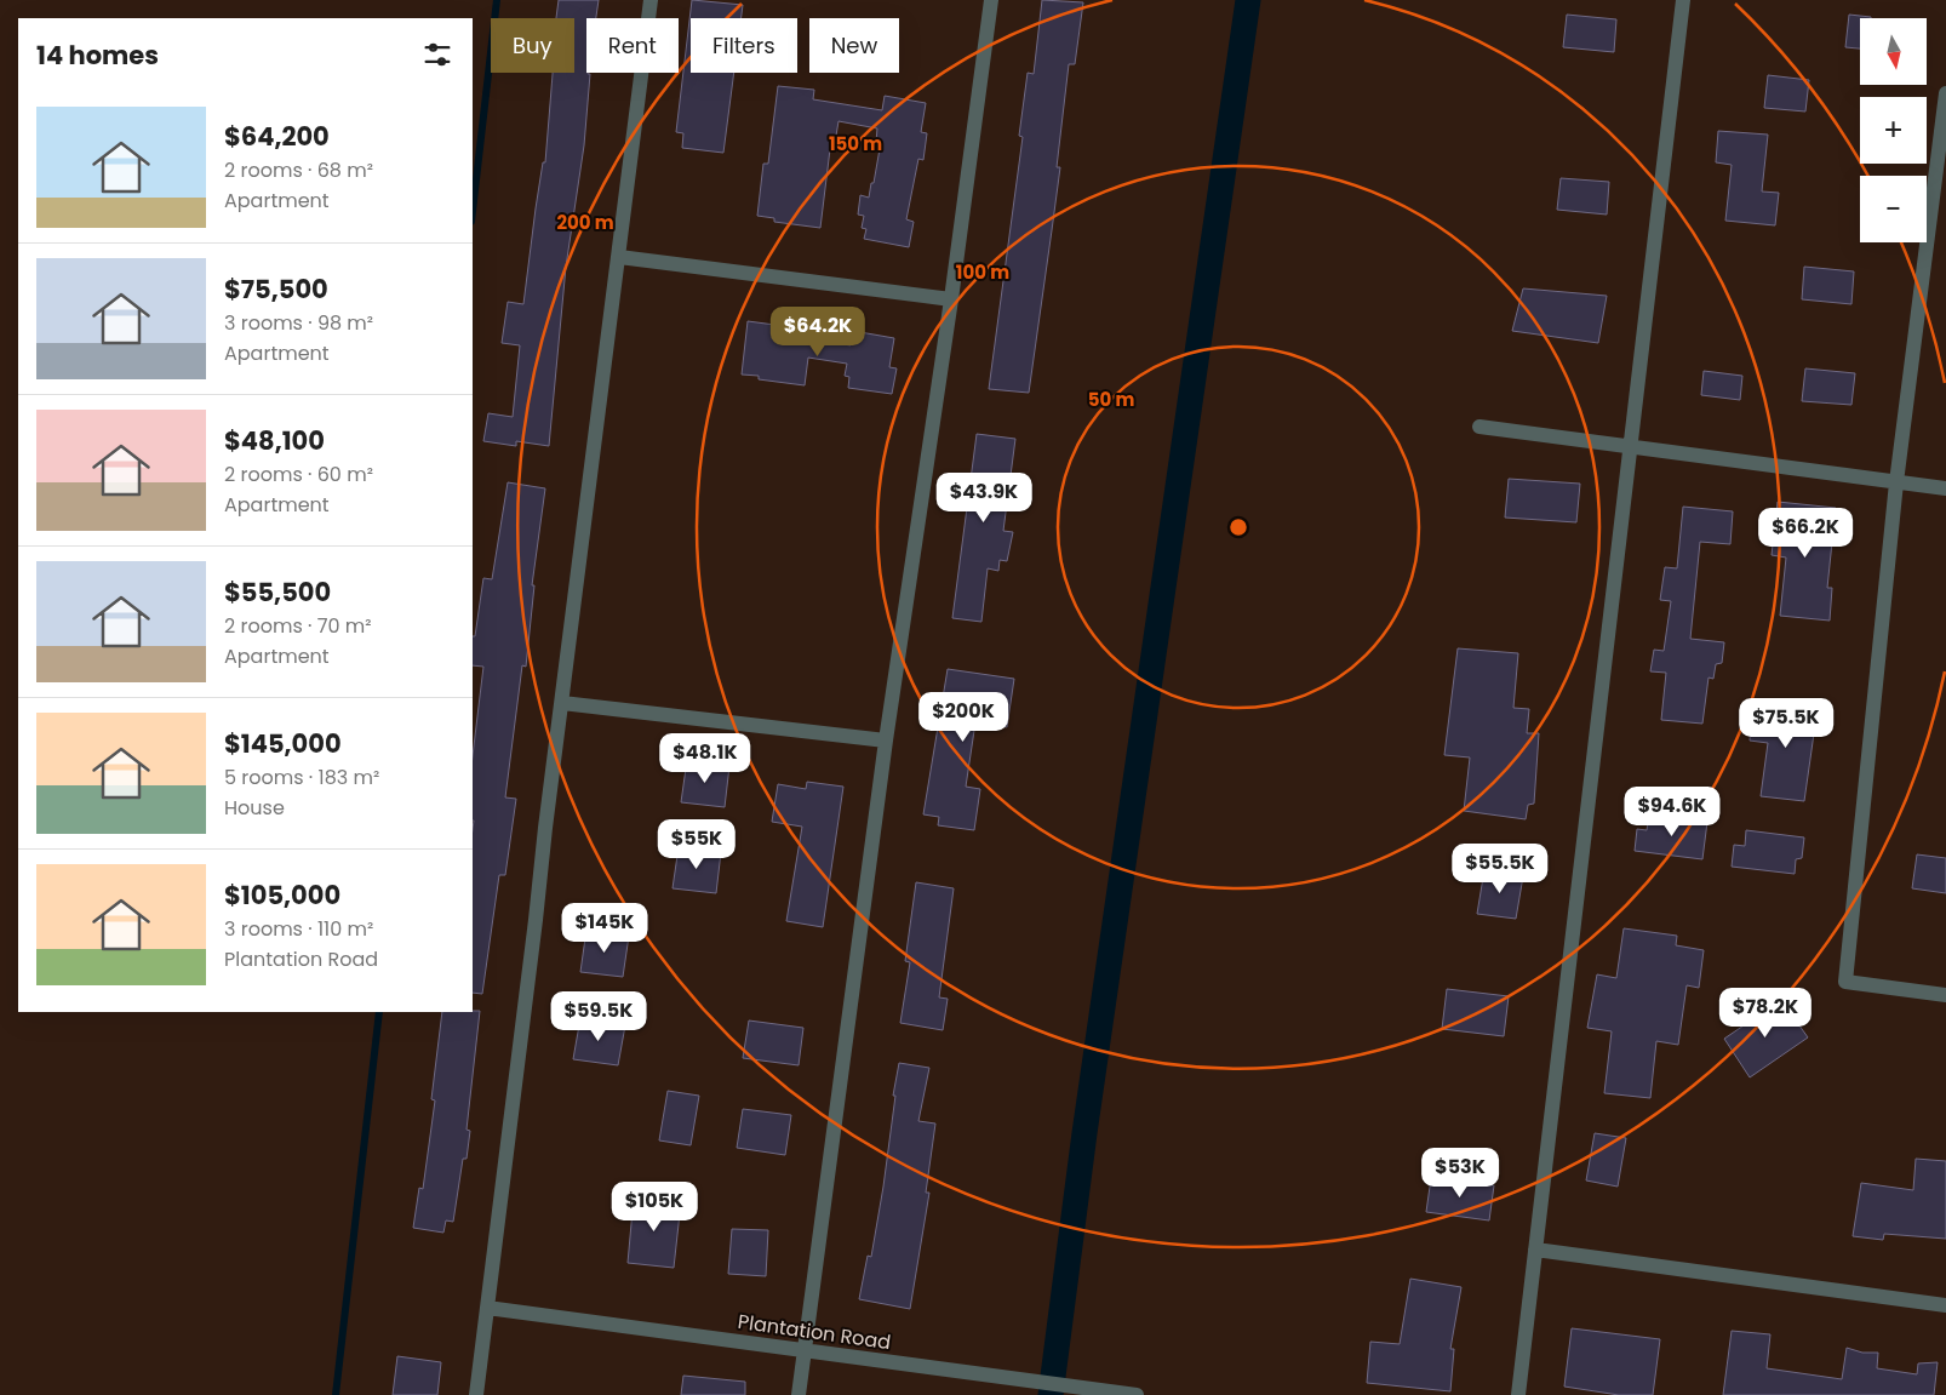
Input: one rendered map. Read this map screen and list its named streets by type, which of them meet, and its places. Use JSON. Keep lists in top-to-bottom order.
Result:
{
  "streets": {
    "street": ["Plantation Road"]
  },
  "north": "bottom",
  "page": {
    "map_buttons": ["+", "−"],
    "chip": [
      "Buy",
      "Rent",
      "Filters",
      "New"
    ],
    "heading": "14 homes",
    "list": [
      {
        "name": "$64,200",
        "note": "2 rooms · 68 m² · Apartment"
      },
      {
        "name": "$75,500",
        "note": "3 rooms · 98 m² · Apartment"
      },
      {
        "name": "$48,100",
        "note": "2 rooms · 60 m² · Apartment"
      },
      {
        "name": "$55,500",
        "note": "2 rooms · 70 m² · Apartment"
      },
      {
        "name": "$145,000",
        "note": "5 rooms · 183 m² · House"
      },
      {
        "name": "$105,000",
        "note": "3 rooms · 110 m² · Plantation Road"
      }
    ],
    "price": [
      "$64.2K",
      "$43.9K",
      "$66.2K",
      "$200K",
      "$75.5K",
      "$48.1K",
      "$94.6K",
      "$55K",
      "$55.5K",
      "$145K",
      "$78.2K",
      "$59.5K",
      "$53K",
      "$105K"
    ]
  },
  "rings": [
    "150 m",
    "200 m",
    "100 m",
    "50 m"
  ]
}
